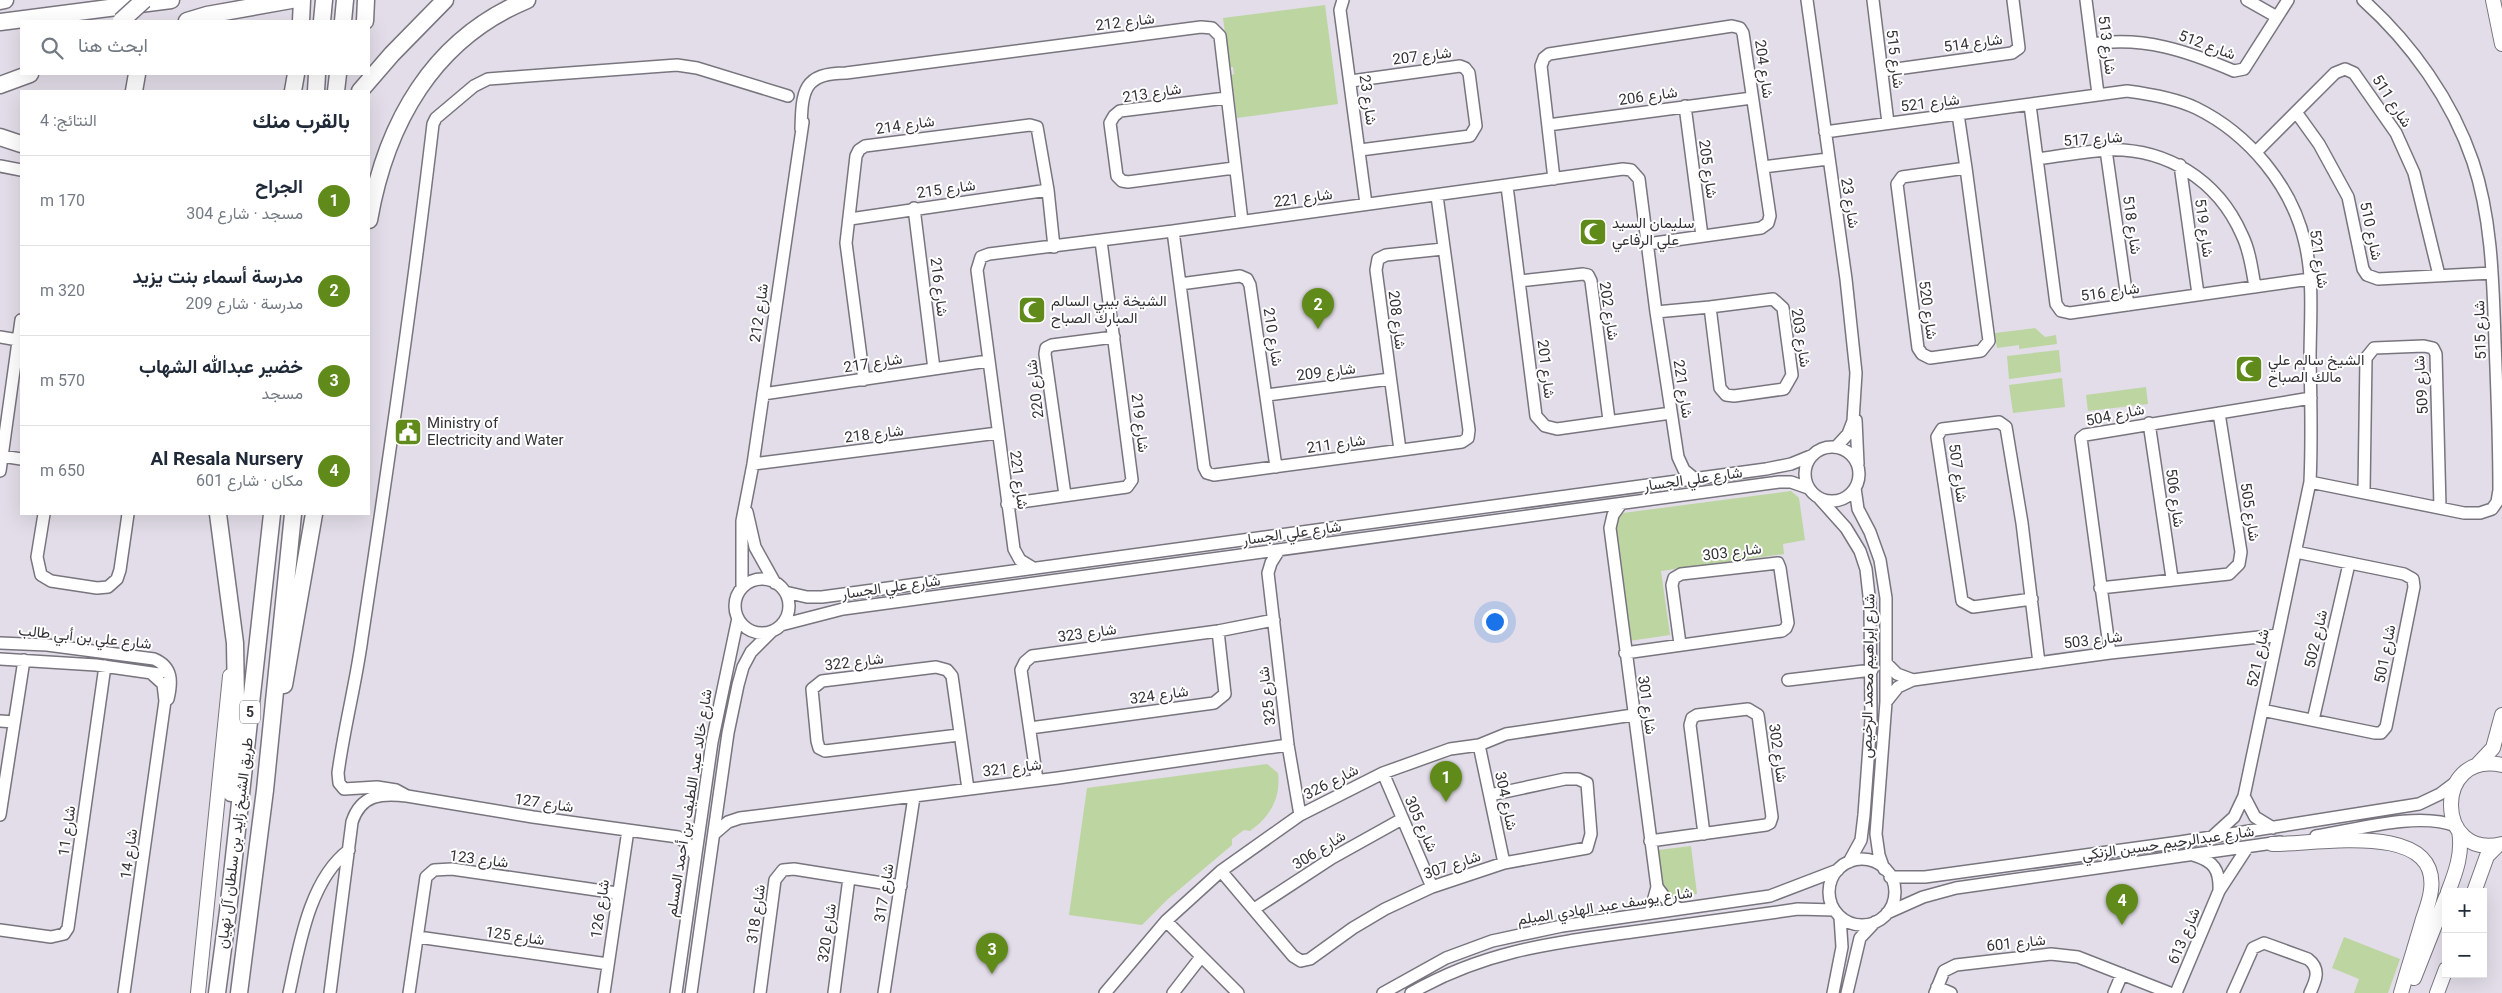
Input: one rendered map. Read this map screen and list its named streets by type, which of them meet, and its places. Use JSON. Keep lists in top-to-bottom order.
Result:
{
  "streets": {
    "highway": ["5", "طريق الشيخ زايد بن سلطان آل نهيان"],
    "street": [
      "شارع 212",
      "شارع 514",
      "شارع 513",
      "شارع 512",
      "شارع 207",
      "شارع 515",
      "شارع 204",
      "شارع 213",
      "شارع 206",
      "شارع 23",
      "شارع 511",
      "شارع 521",
      "شارع 214",
      "شارع 517",
      "شارع 205",
      "شارع 215",
      "شارع 221",
      "شارع 518",
      "شارع 519",
      "شارع 510",
      "شارع 216",
      "شارع 516",
      "شارع 520",
      "شارع 202",
      "شارع 208",
      "شارع 210",
      "شارع 203",
      "شارع 217",
      "شارع 201",
      "شارع 209",
      "شارع 509",
      "شارع 220",
      "شارع 504",
      "شارع 219",
      "شارع 218",
      "شارع 211",
      "شارع 507",
      "شارع علي الجسار",
      "شارع 506",
      "شارع 505",
      "شارع 303",
      "شارع 323",
      "شارع علي بن أبي طالب",
      "شارع 502",
      "شارع 503",
      "شارع 501",
      "شارع 322",
      "شارع إبراهيم محمد الرخيص",
      "شارع 324",
      "شارع 325",
      "شارع 301",
      "شارع 302",
      "شارع 321",
      "شارع 326",
      "شارع 304",
      "شارع 127",
      "شارع خالد عبد اللطيف بن أحمد المسلم",
      "شارع 305",
      "شارع 11",
      "شارع عبدالرحيم حسين الزنكي",
      "شارع 306",
      "شارع 14",
      "شارع 123",
      "شارع 307",
      "شارع 317",
      "شارع يوسف عبد الهادي الميلم",
      "شارع 126",
      "شارع 318",
      "شارع 320",
      "شارع 125",
      "شارع 613",
      "شارع 601"
    ]
  },
  "crossings": [
    ["شارع 212", "شارع 213"],
    ["شارع 212", "شارع 221"],
    ["شارع 212", "شارع 217"],
    ["شارع 212", "شارع 218"],
    ["شارع 212", "شارع علي الجسار"],
    ["شارع 212", "شارع خالد عبد اللطيف بن أحمد المسلم"],
    ["شارع 514", "شارع 515"],
    ["شارع 513", "شارع 512"],
    ["شارع 513", "شارع 521"],
    ["شارع 207", "شارع 23"],
    ["شارع 515", "شارع 521"],
    ["شارع 515", "شارع 510"],
    ["شارع 515", "شارع 509"],
    ["شارع 204", "شارع 206"],
    ["شارع 204", "شارع 205"],
    ["شارع 204", "شارع 221"],
    ["شارع 206", "شارع 205"],
    ["شارع 23", "شارع 521"],
    ["شارع 23", "شارع 221"],
    ["شارع 23", "شارع علي الجسار"],
    ["شارع 23", "شارع إبراهيم محمد الرخيص"],
    ["شارع 511", "شارع 521"],
    ["شارع 511", "شارع 510"],
    ["شارع 521", "شارع 516"],
    ["شارع 521", "شارع 520"],
    ["شارع 521", "شارع 504"],
    ["شارع 521", "شارع 503"],
    ["شارع 521", "شارع 501"],
    ["شارع 521", "شارع عبدالرحيم حسين الزنكي"],
    ["شارع 214", "شارع 215"],
    ["شارع 214", "شارع 221"],
    ["شارع 214", "شارع 217"],
    ["شارع 517", "شارع 518"],
    ["شارع 517", "شارع 519"],
    ["شارع 517", "شارع 516"],
    ["شارع 215", "شارع 216"],
    ["شارع 221", "شارع 203"],
    ["شارع 221", "شارع 217"],
    ["شارع 221", "شارع 201"],
    ["شارع 221", "شارع 219"],
    ["شارع 221", "شارع 218"],
    ["شارع 221", "شارع 211"],
    ["شارع 221", "شارع علي الجسار"],
    ["شارع 518", "شارع 516"],
    ["شارع 519", "شارع 516"],
    ["شارع 216", "شارع 217"],
    ["شارع 202", "شارع 201"],
    ["شارع 208", "شارع 209"],
    ["شارع 208", "شارع 211"],
    ["شارع 210", "شارع 209"],
    ["شارع 210", "شارع 211"],
    ["شارع 220", "شارع 219"],
    ["شارع 504", "شارع 506"],
    ["شارع 504", "شارع 505"],
    ["شارع 504", "شارع 503"],
    ["شارع 507", "شارع 503"],
    ["شارع علي الجسار", "شارع إبراهيم محمد الرخيص"],
    ["شارع علي الجسار", "شارع خالد عبد اللطيف بن أحمد المسلم"],
    ["شارع 506", "شارع 505"],
    ["شارع 303", "شارع 301"],
    ["شارع 323", "شارع 324"],
    ["شارع 323", "شارع 325"],
    ["شارع 323", "شارع 321"],
    ["شارع علي بن أبي طالب", "شارع 11"],
    ["شارع علي بن أبي طالب", "شارع 14"],
    ["شارع 502", "شارع 501"],
    ["شارع 503", "شارع إبراهيم محمد الرخيص"],
    ["شارع 322", "شارع 321"],
    ["شارع إبراهيم محمد الرخيص", "شارع عبدالرحيم حسين الزنكي"],
    ["شارع إبراهيم محمد الرخيص", "شارع يوسف عبد الهادي الميلم"],
    ["شارع 325", "شارع 321"],
    ["شارع 325", "شارع 326"],
    ["شارع 301", "شارع 302"],
    ["شارع 301", "شارع 326"],
    ["شارع 301", "شارع يوسف عبد الهادي الميلم"],
    ["شارع 321", "شارع خالد عبد اللطيف بن أحمد المسلم"],
    ["شارع 321", "شارع 317"],
    ["شارع 326", "شارع 304"],
    ["شارع 326", "شارع 305"],
    ["شارع 326", "شارع 307"],
    ["شارع 304", "شارع 307"],
    ["شارع 127", "شارع 126"],
    ["شارع 305", "شارع 306"],
    ["شارع 305", "شارع 307"],
    ["شارع عبدالرحيم حسين الزنكي", "شارع يوسف عبد الهادي الميلم"],
    ["شارع عبدالرحيم حسين الزنكي", "شارع 613"],
    ["شارع 306", "شارع 307"],
    ["شارع 123", "شارع 126"],
    ["شارع 123", "شارع 125"],
    ["شارع 317", "شارع 318"],
    ["شارع 126", "شارع 125"],
    ["شارع 318", "شارع 320"]
  ],
  "places": {
    "mosque": ["سليمان السيد علي الرفاعي", "الشيخة بيبي السالم المبارك الصباح", "الشيخ سالم علي مالك الصباح"],
    "public building": ["Ministry of Electricity and Water"]
  },
  "page": {
    "search": "ابحث هنا",
    "heading": ["بالقرب منك", "النتائج: 4"],
    "list": [
      {
        "mark": "1",
        "name": "الجراح",
        "note": "مسجد · شارع 304",
        "value": "170 m"
      },
      {
        "mark": "2",
        "name": "مدرسة أسماء بنت يزيد",
        "note": "مدرسة · شارع 209",
        "value": "320 m"
      },
      {
        "mark": "3",
        "name": "خضير عبدالله الشهاب",
        "note": "مسجد",
        "value": "570 m"
      },
      {
        "mark": "4",
        "name": "Al Resala Nursery",
        "note": "مكان · شارع 601",
        "value": "650 m"
      }
    ],
    "pins": [
      "2",
      "1",
      "4",
      "3"
    ],
    "map_buttons": ["+", "−"]
  }
}
